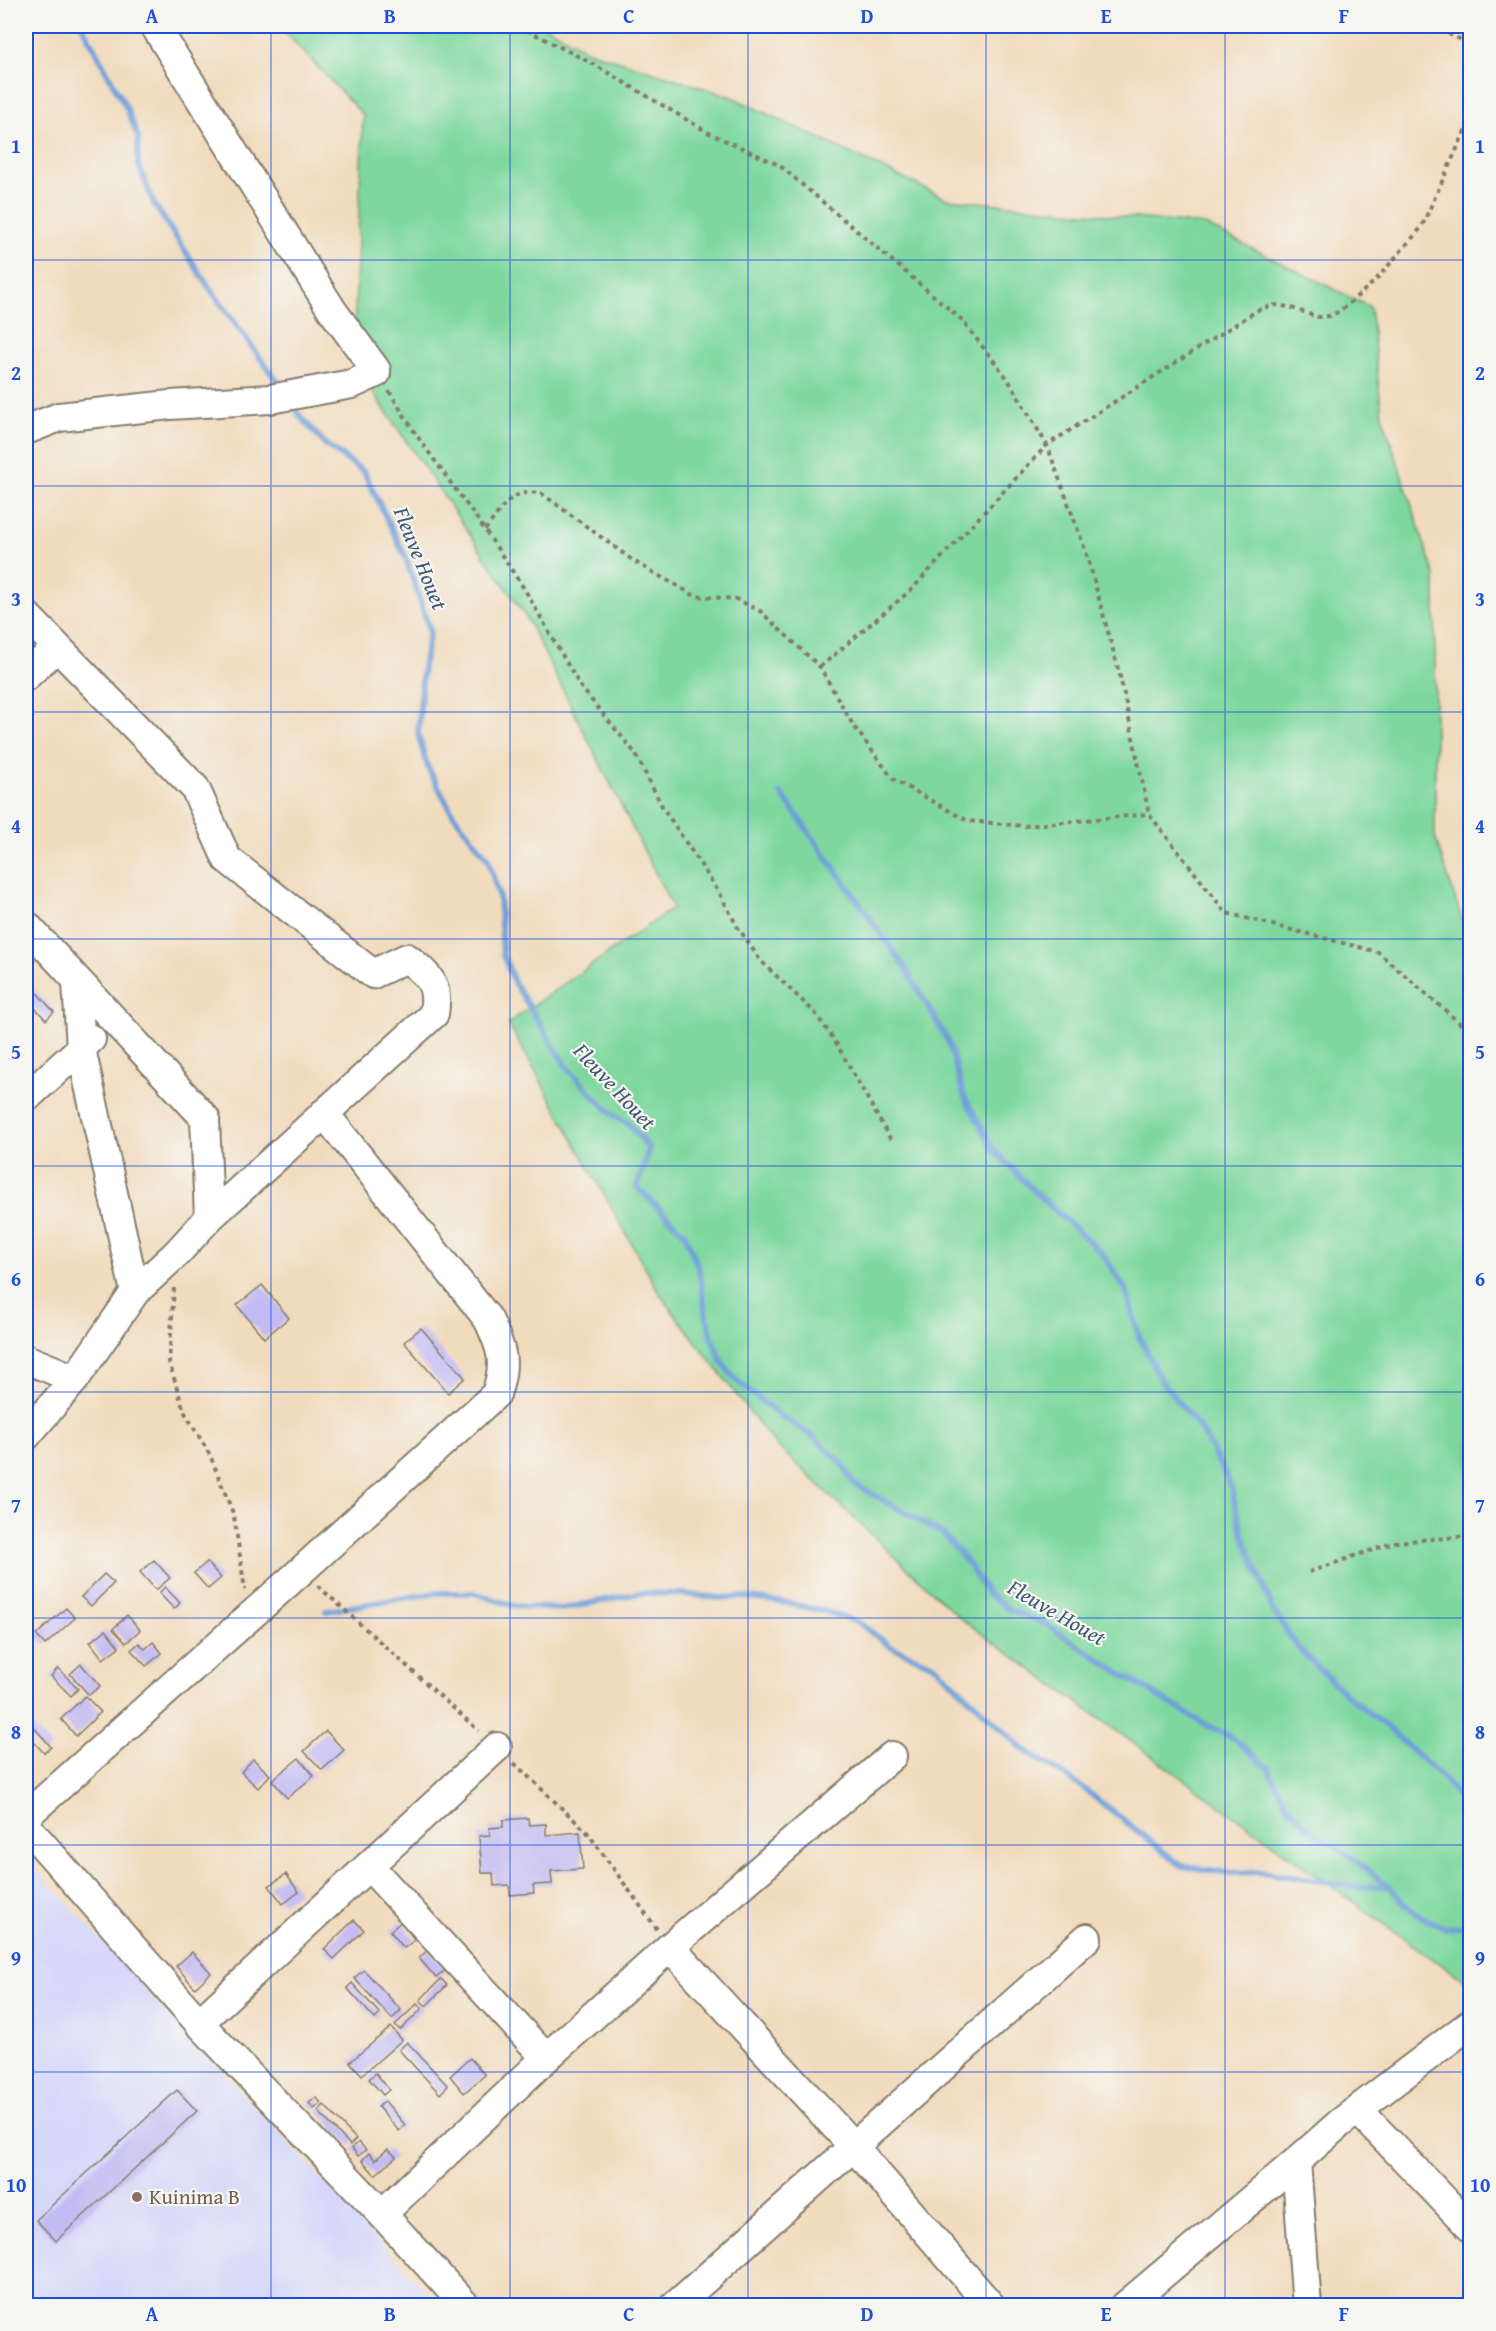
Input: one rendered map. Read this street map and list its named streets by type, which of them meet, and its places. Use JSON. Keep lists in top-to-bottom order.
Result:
{
  "water": ["Fleuve Houet"],
  "places": ["Kuinima B"],
  "grid": {
    "columns": [
      "A",
      "B",
      "C",
      "D",
      "E",
      "F"
    ],
    "rows": [
      "1",
      "2",
      "3",
      "4",
      "5",
      "6",
      "7",
      "8",
      "9",
      "10"
    ]
  }
}
